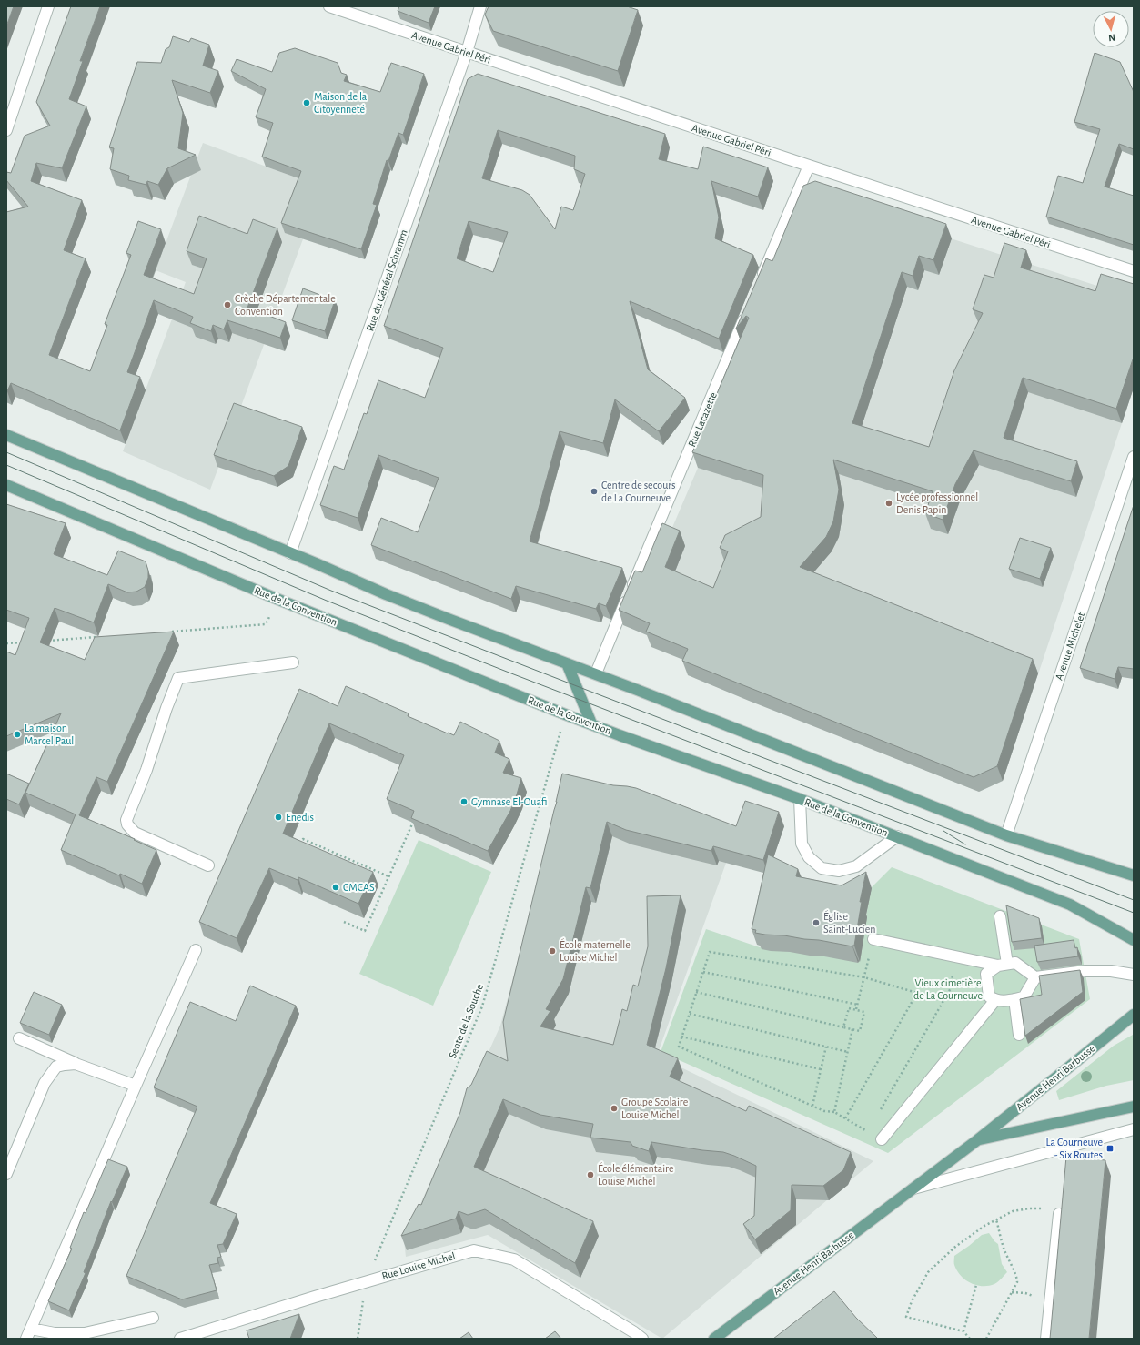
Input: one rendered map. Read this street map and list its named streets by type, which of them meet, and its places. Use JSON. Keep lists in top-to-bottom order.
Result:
{
  "streets": {
    "main road": ["Rue de la Convention", "Avenue Henri Barbusse"],
    "street": [
      "Avenue Gabriel Péri",
      "Rue du Général Schramm",
      "Rue Lacazette",
      "Avenue Michelet",
      "Rue Louise Michel"
    ],
    "path": ["Sente de la Souche"]
  },
  "crossings": [
    ["Avenue Gabriel Péri", "Rue du Général Schramm"],
    ["Rue de la Convention", "Sente de la Souche"],
    ["Sente de la Souche", "Rue Louise Michel"]
  ],
  "parks": ["Vieux cimetière de La Courneuve"],
  "places": {
    "other": [
      "Maison de la Citoyenneté",
      "Crèche Départementale Convention",
      "Centre de secours de La Courneuve",
      "Lycée professionnel Denis Papin",
      "La maison Marcel Paul",
      "Gymnase El-Ouafi",
      "Enedis",
      "CMCAS",
      "Église Saint-Lucien",
      "École maternelle Louise Michel",
      "Groupe Scolaire Louise Michel",
      "École élémentaire Louise Michel"
    ],
    "transit": ["La Courneuve - Six Routes"]
  },
  "north": "bottom"
}
